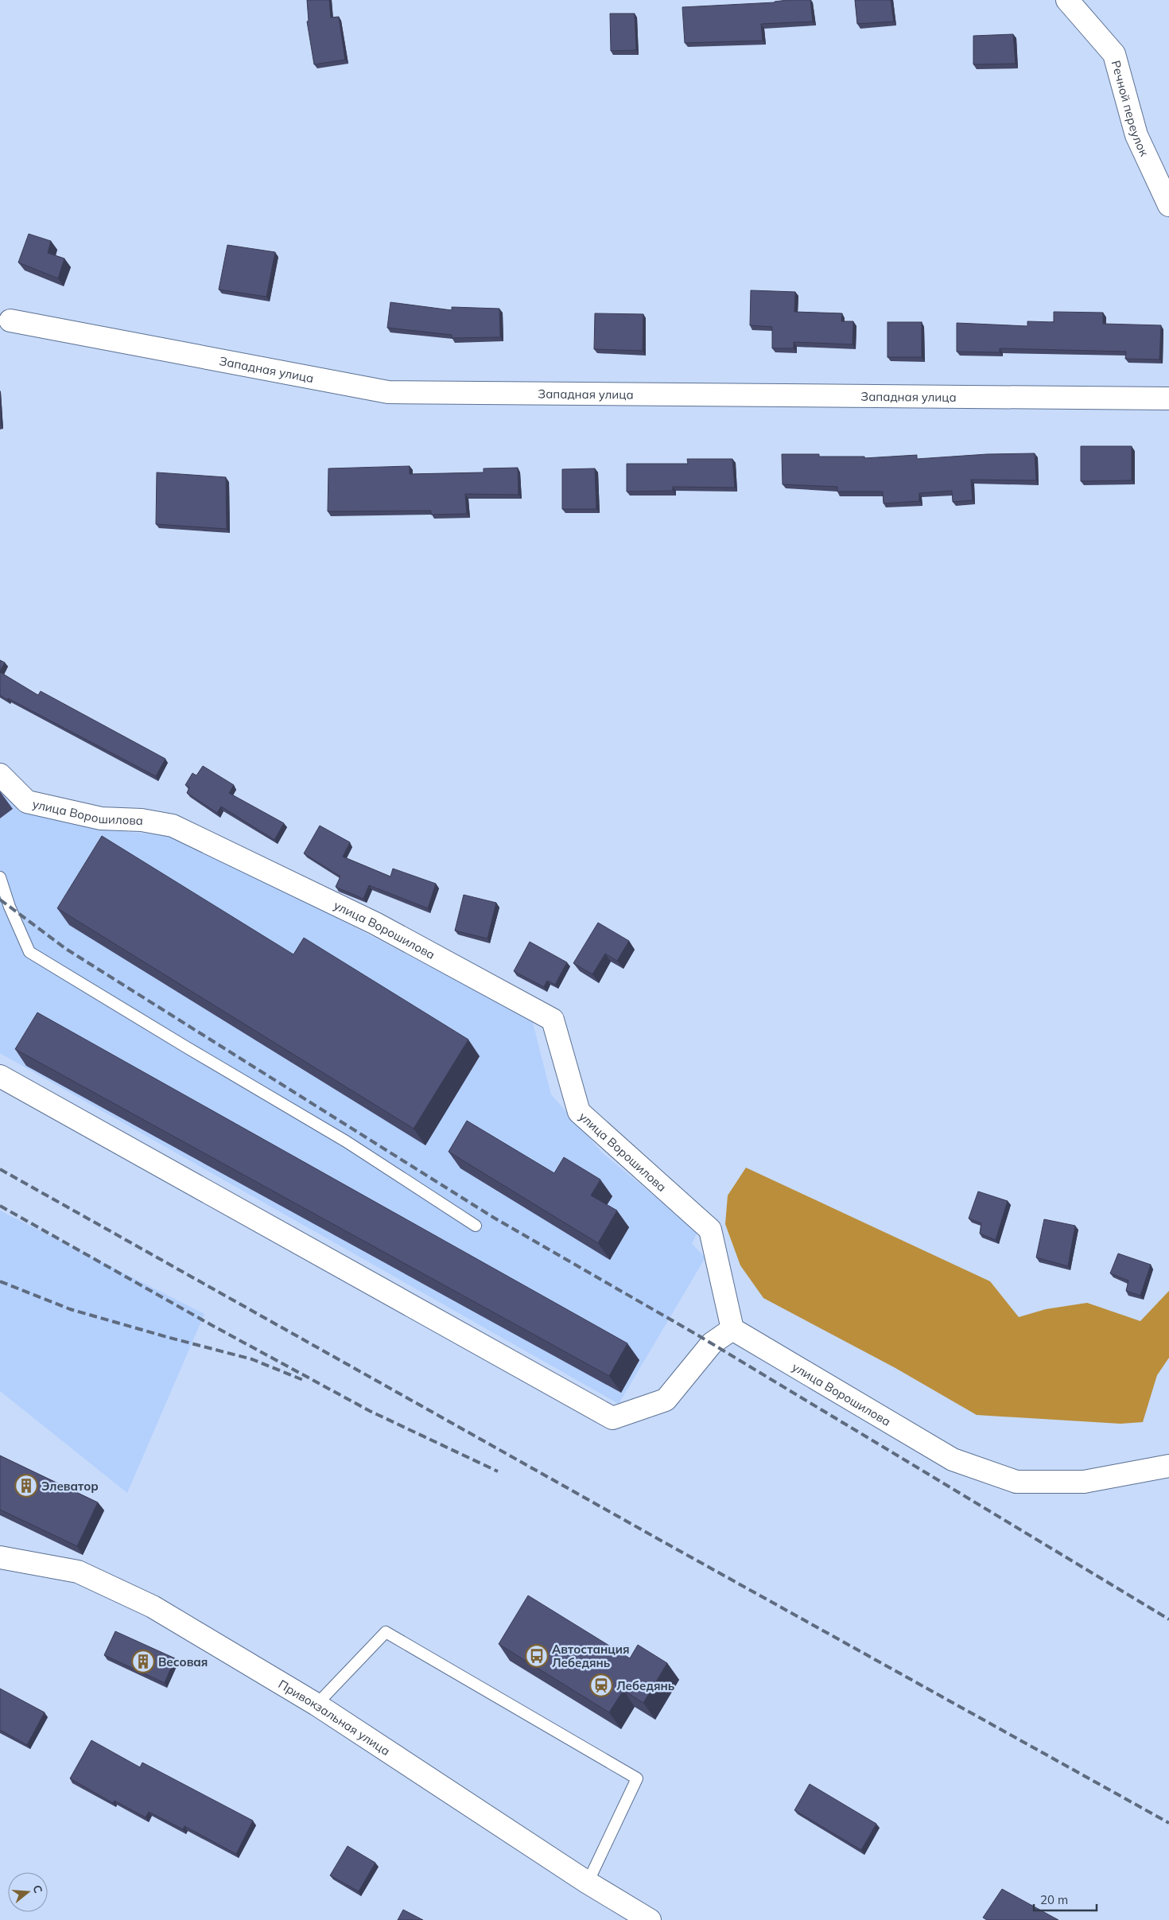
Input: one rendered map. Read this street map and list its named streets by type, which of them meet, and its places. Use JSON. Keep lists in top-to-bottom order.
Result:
{
  "streets": {
    "street": [
      "Речной переулок",
      "Западная улица",
      "улица Ворошилова",
      "Привокзальная улица"
    ]
  },
  "places": {
    "building": ["Элеватор", "Весовая"],
    "bus stop": ["Автостанция Лебедянь"],
    "station": ["Лебедянь"]
  },
  "scale_bar": "20 m",
  "north": "right"
}
